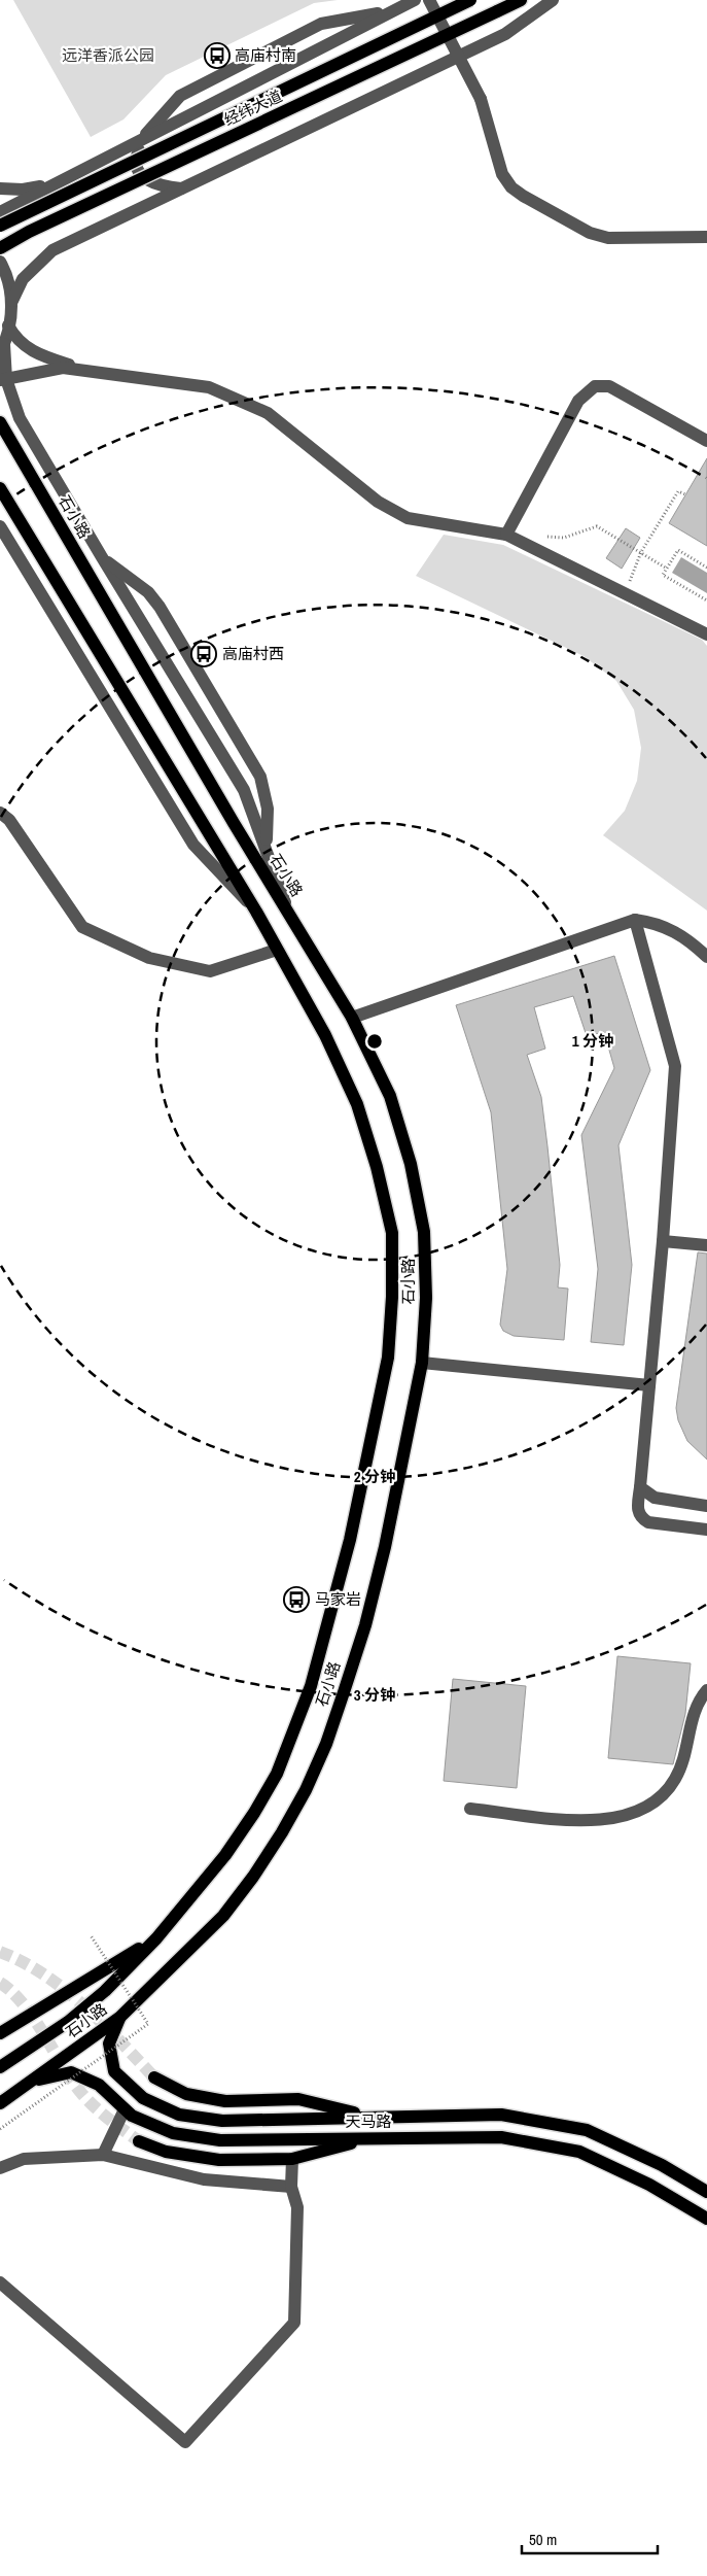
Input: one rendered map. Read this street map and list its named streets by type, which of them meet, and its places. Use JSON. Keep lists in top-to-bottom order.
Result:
{
  "streets": {
    "main road": ["经纬大道", "石小路", "天马路"]
  },
  "crossings": [
    ["石小路", "天马路"]
  ],
  "parks": ["远洋香派公园"],
  "places": {
    "bus stop": ["高庙村南", "高庙村西", "马家岩"]
  },
  "scale_bar": "50 m",
  "rings": ["1 分钟", "2 分钟", "3 分钟"]
}
